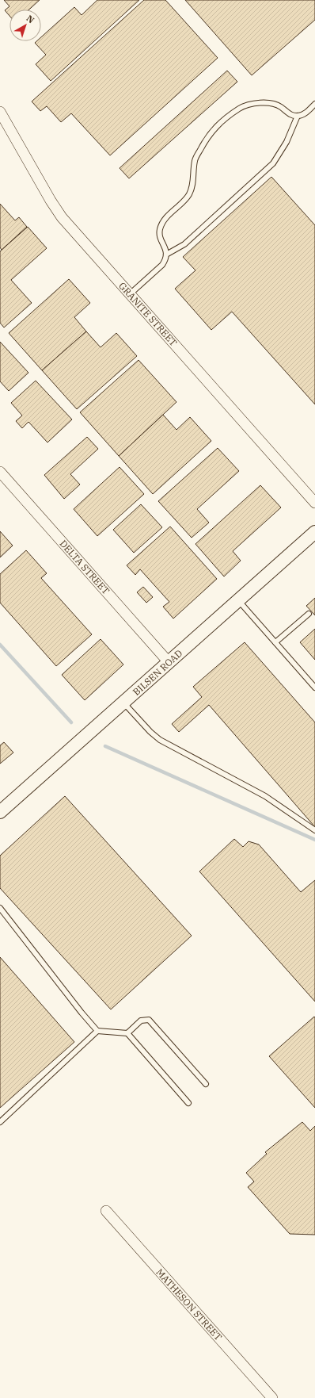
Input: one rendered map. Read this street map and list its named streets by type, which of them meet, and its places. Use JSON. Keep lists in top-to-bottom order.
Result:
{
  "streets": {
    "street": [
      "GRANITE STREET",
      "DELTA STREET",
      "BILSEN ROAD",
      "MATHESON STREET"
    ]
  },
  "crossings": [
    ["DELTA STREET", "BILSEN ROAD"]
  ],
  "north": "top right"
}
